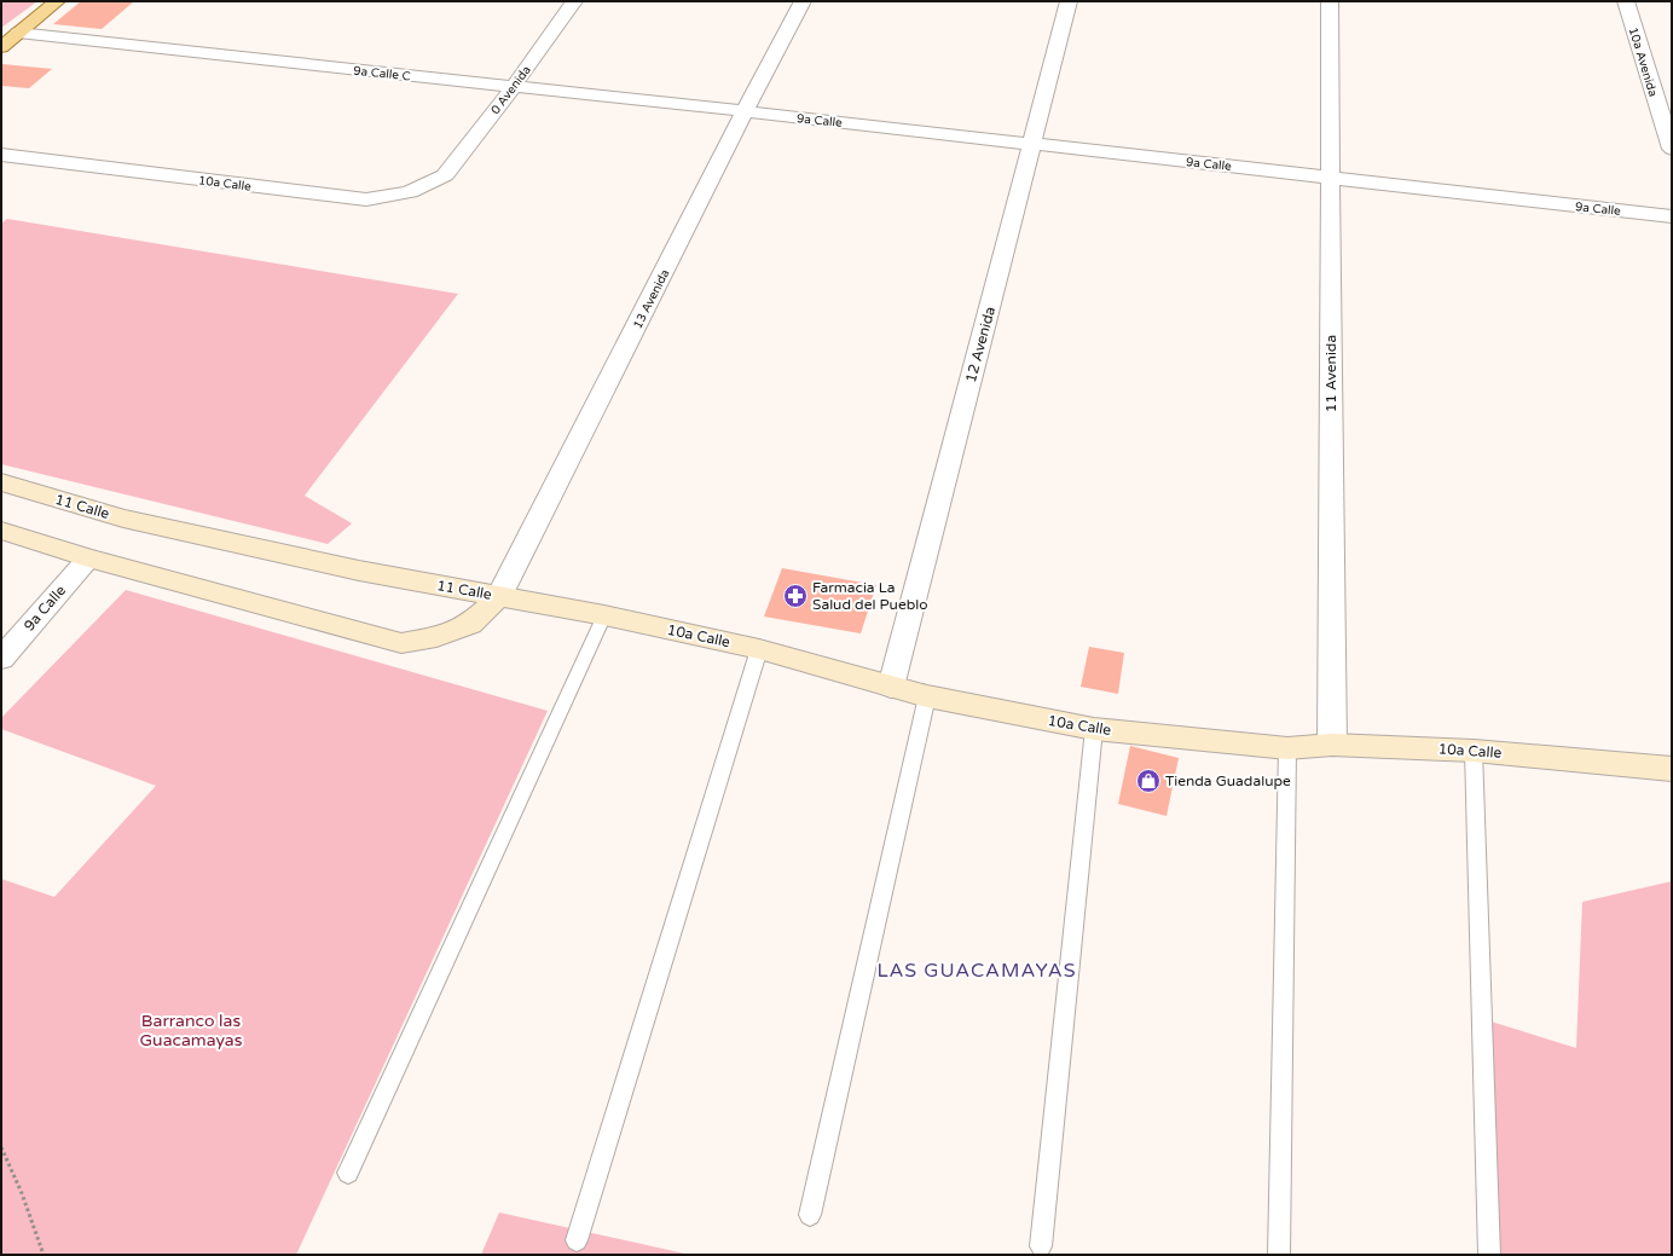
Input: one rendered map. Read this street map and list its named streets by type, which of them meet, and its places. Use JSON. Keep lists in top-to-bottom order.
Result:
{
  "streets": {
    "main road": ["10a Calle", "11 Calle"],
    "street": [
      "10a Avenida",
      "9a Calle C",
      "0 Avenida",
      "9a Calle",
      "13 Avenida",
      "12 Avenida",
      "11 Avenida"
    ]
  },
  "crossings": [
    ["9a Calle C", "0 Avenida"],
    ["9a Calle C", "9a Calle"],
    ["9a Calle C", "13 Avenida"],
    ["0 Avenida", "10a Calle"],
    ["9a Calle", "13 Avenida"],
    ["9a Calle", "12 Avenida"],
    ["9a Calle", "11 Avenida"],
    ["9a Calle", "11 Calle"],
    ["10a Calle", "13 Avenida"],
    ["10a Calle", "12 Avenida"],
    ["10a Calle", "11 Avenida"],
    ["10a Calle", "11 Calle"],
    ["13 Avenida", "11 Calle"]
  ],
  "districts": ["LAS GUACAMAYAS"],
  "parks": ["Barranco las Guacamayas"],
  "places": {
    "pharmacy": ["Farmacia La Salud del Pueblo"],
    "shop": ["Tienda Guadalupe"]
  }
}
